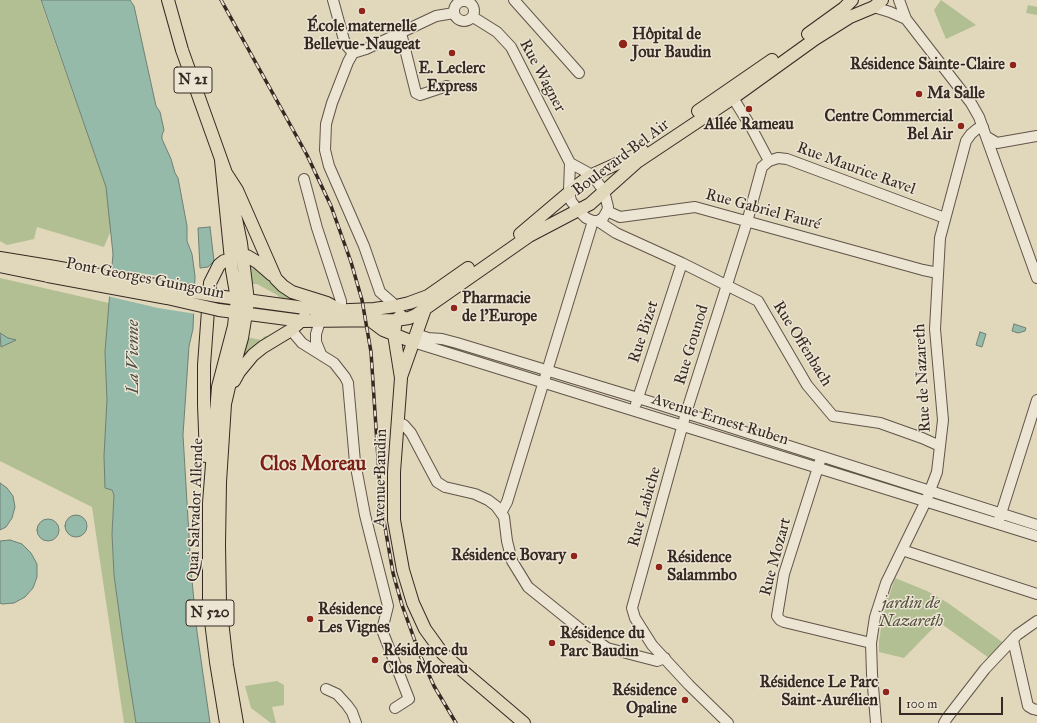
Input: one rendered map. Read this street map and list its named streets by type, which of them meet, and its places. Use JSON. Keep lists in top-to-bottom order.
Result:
{
  "streets": {
    "main road": [
      "N 21",
      "Boulevard Bel Air",
      "Pont Georges Guingouin",
      "Avenue Ernest Ruben",
      "Avenue Baudin",
      "Quai Salvador Allende",
      "N 520"
    ],
    "street": [
      "Rue Wagner",
      "Rue Maurice Ravel",
      "Rue Gabriel Fauré",
      "Rue Bizet",
      "Rue Offenbach",
      "Rue Gounod",
      "Rue de Nazareth",
      "Rue Labiche",
      "Rue Mozart"
    ]
  },
  "crossings": [
    ["Rue Wagner", "Boulevard Bel Air"],
    ["Rue Wagner", "Rue Offenbach"],
    ["N 21", "Pont Georges Guingouin"],
    ["N 21", "Quai Salvador Allende"],
    ["Boulevard Bel Air", "Rue Offenbach"],
    ["Boulevard Bel Air", "Avenue Baudin"],
    ["Rue Maurice Ravel", "Rue de Nazareth"],
    ["Rue Gabriel Fauré", "Rue de Nazareth"],
    ["Pont Georges Guingouin", "Quai Salvador Allende"],
    ["Rue Bizet", "Rue Offenbach"],
    ["Rue Bizet", "Avenue Ernest Ruben"],
    ["Rue Offenbach", "Rue Gounod"],
    ["Rue Offenbach", "Rue de Nazareth"],
    ["Rue Gounod", "Avenue Ernest Ruben"],
    ["Rue Gounod", "Rue Labiche"],
    ["Rue de Nazareth", "Avenue Ernest Ruben"],
    ["Rue de Nazareth", "Rue Mozart"],
    ["Avenue Ernest Ruben", "Avenue Baudin"],
    ["Avenue Ernest Ruben", "Rue Labiche"],
    ["Avenue Ernest Ruben", "Rue Mozart"]
  ],
  "districts": ["Clos Moreau"],
  "water": ["La Vienne"],
  "parks": ["jardin de Nazareth"],
  "places": [
    "École maternelle Bellevue-Naugeat",
    "Hôpital de Jour Baudin",
    "E. Leclerc Express",
    "Résidence Sainte-Claire",
    "Ma Salle",
    "Allée Rameau",
    "Centre Commercial Bel Air",
    "Pharmacie de l'Europe",
    "Résidence Bovary",
    "Résidence Salammbo",
    "Résidence Les Vignes",
    "Résidence du Parc Baudin",
    "Résidence du Clos Moreau",
    "Résidence Le Parc Saint-Aurélien",
    "Résidence Opaline"
  ],
  "scale_bar": "100 m"
}
